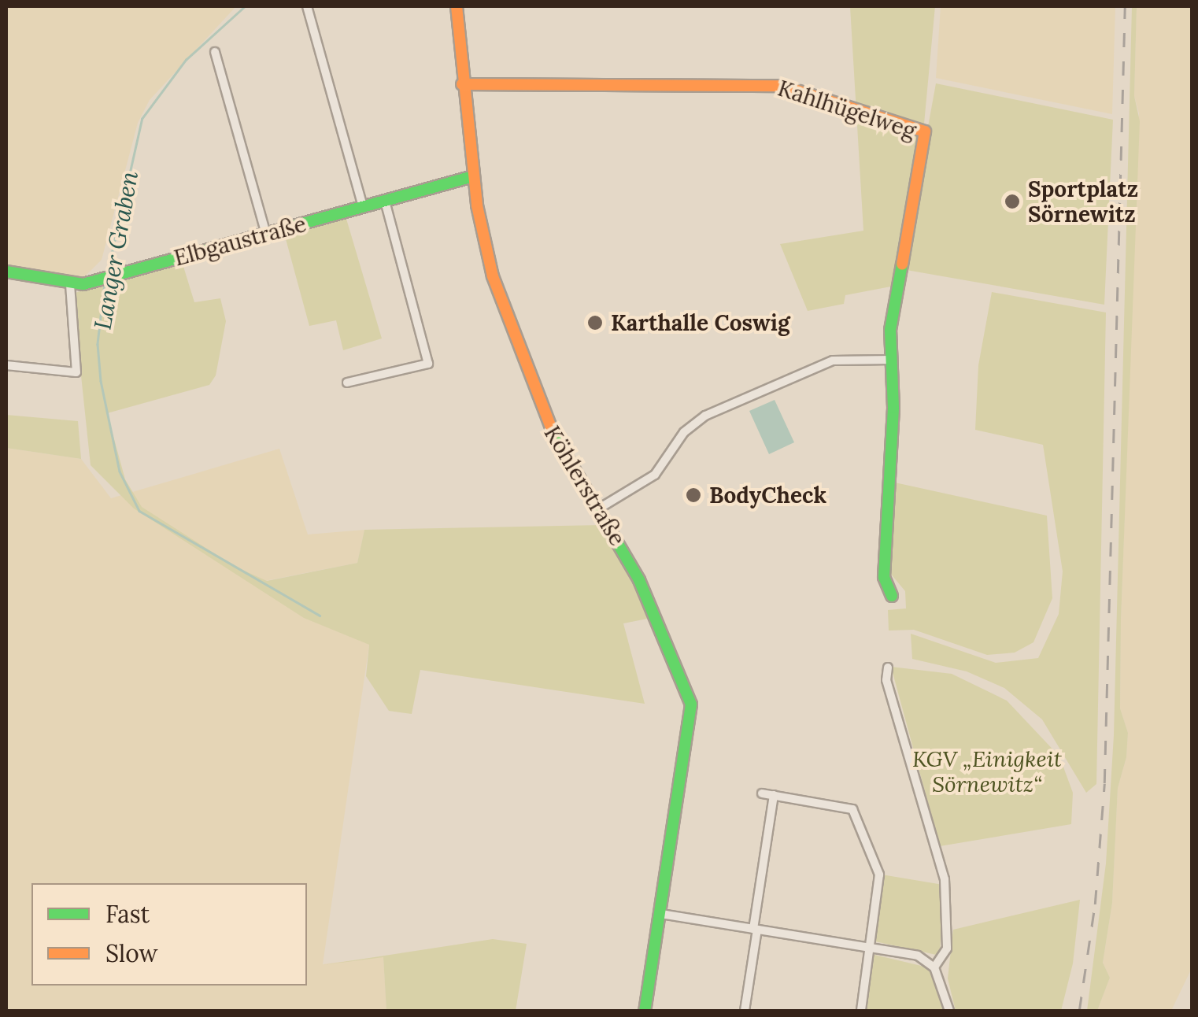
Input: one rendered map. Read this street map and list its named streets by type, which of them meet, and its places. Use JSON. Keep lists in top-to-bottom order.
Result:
{
  "streets": {
    "street": ["Kahlhügelweg", "Elbgaustraße", "Köhlerstraße"]
  },
  "crossings": [
    ["Kahlhügelweg", "Köhlerstraße"],
    ["Elbgaustraße", "Köhlerstraße"]
  ],
  "water": ["Langer Graben"],
  "parks": ["KGV „Einigkeit Sörnewitz“"],
  "places": ["Sportplatz Sörnewitz", "Karthalle Coswig", "BodyCheck"],
  "legend": ["Fast", "Slow"]
}
